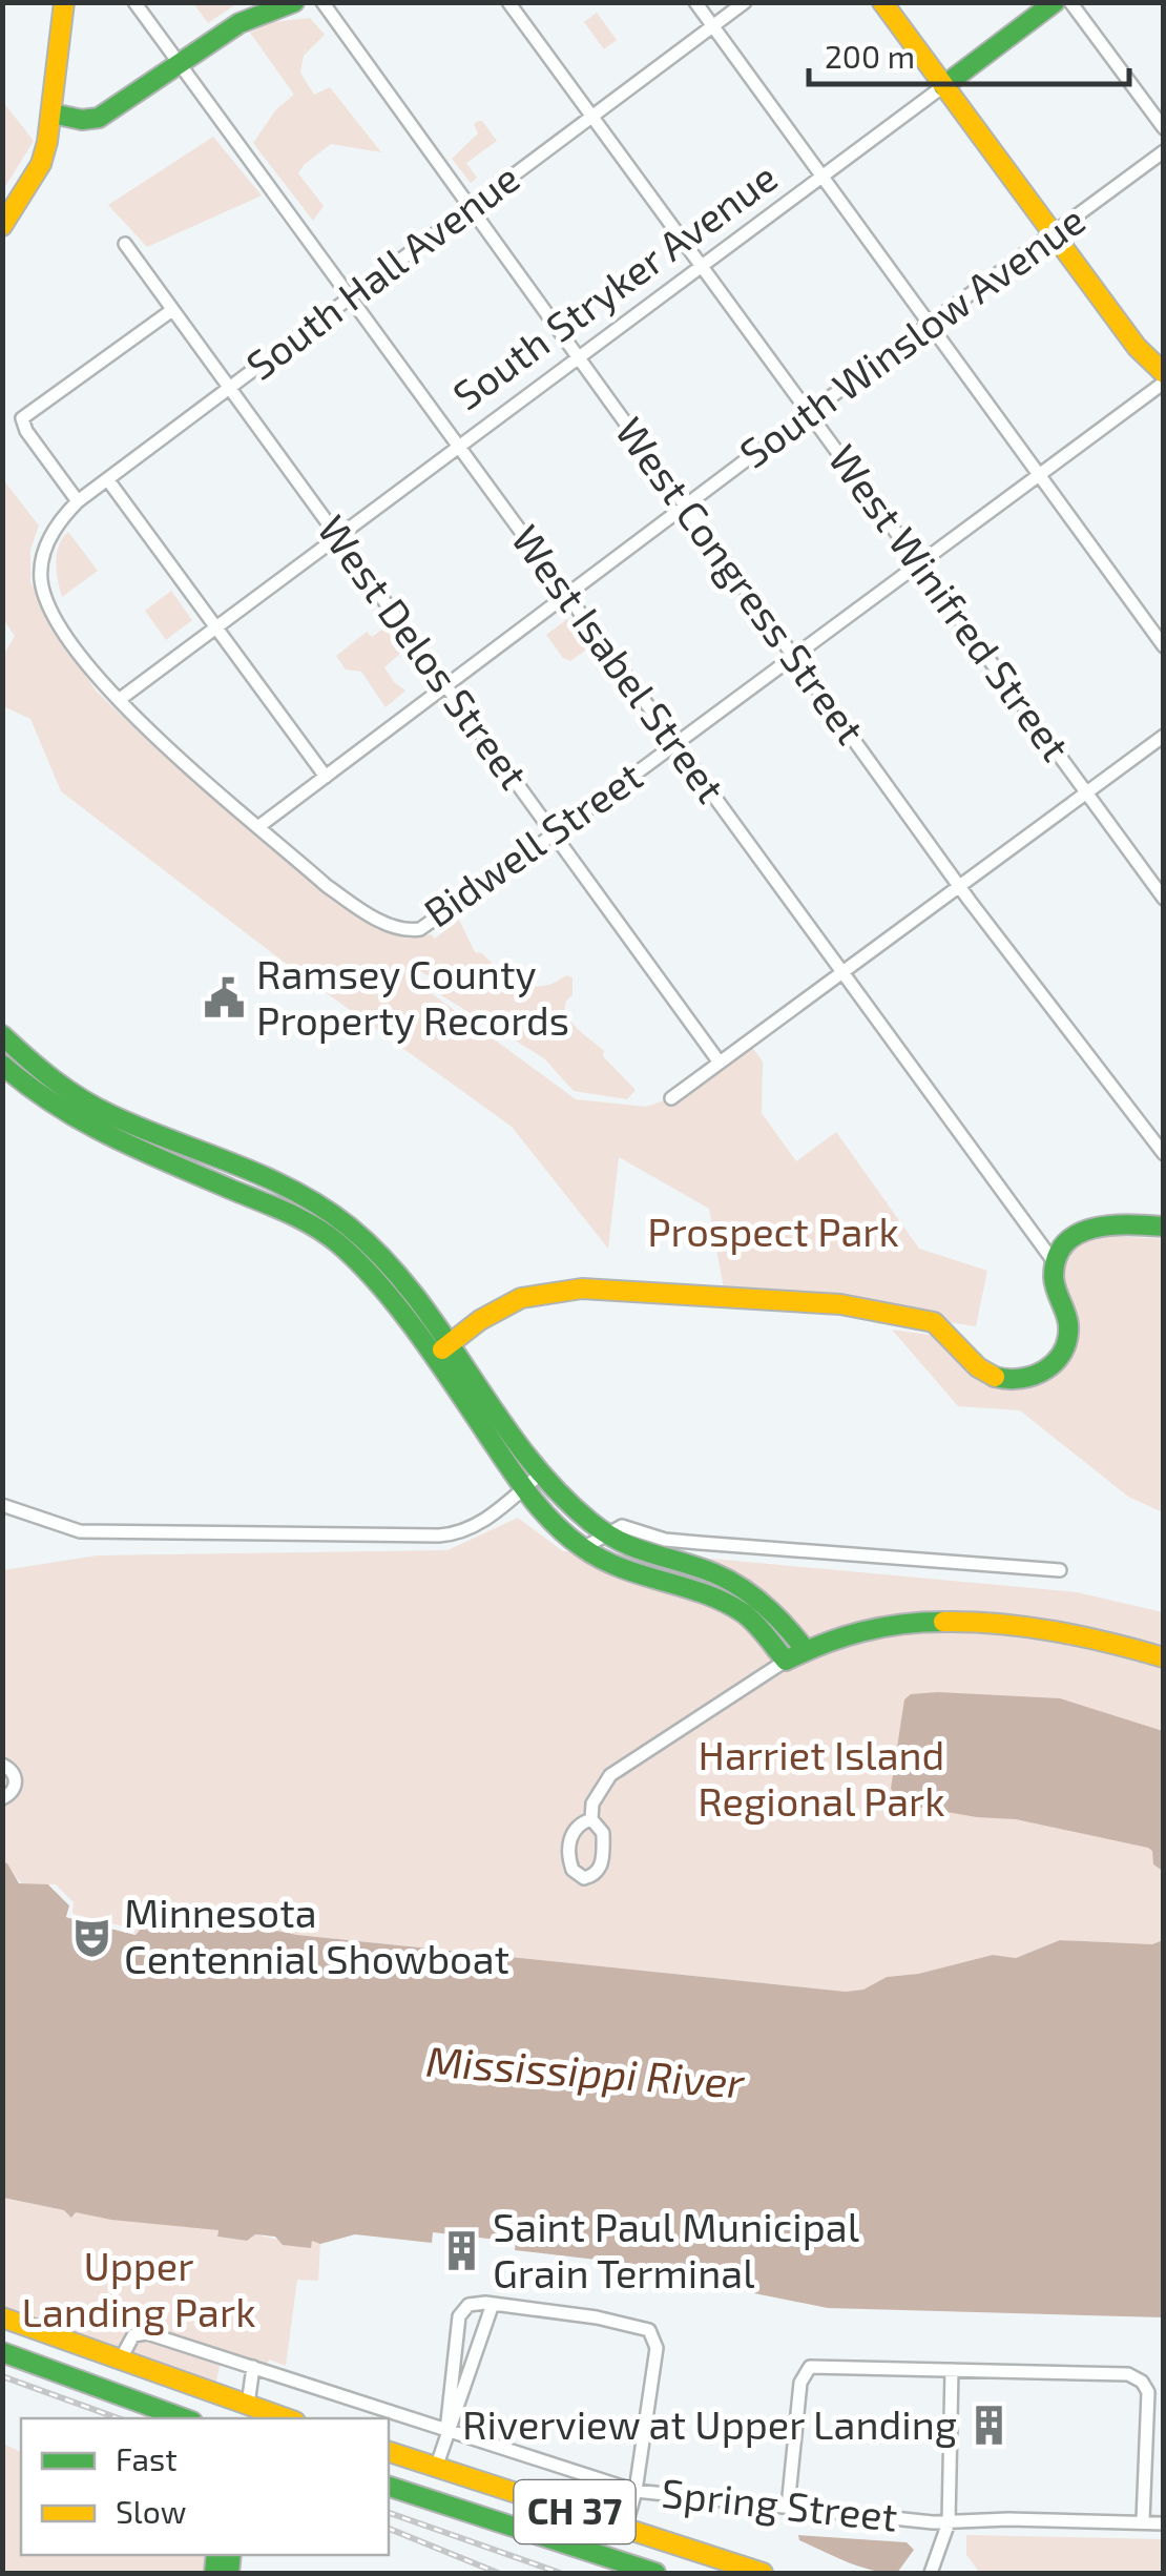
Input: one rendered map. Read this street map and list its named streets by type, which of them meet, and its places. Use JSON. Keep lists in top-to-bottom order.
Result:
{
  "streets": {
    "main road": ["South Stryker Avenue", "CH 37"],
    "street": [
      "South Hall Avenue",
      "South Winslow Avenue",
      "West Congress Street",
      "West Winifred Street",
      "West Delos Street",
      "West Isabel Street",
      "Bidwell Street",
      "Spring Street"
    ]
  },
  "crossings": [
    ["South Hall Avenue", "South Stryker Avenue"],
    ["South Hall Avenue", "West Congress Street"],
    ["South Hall Avenue", "West Winifred Street"],
    ["South Hall Avenue", "West Delos Street"],
    ["South Hall Avenue", "West Isabel Street"],
    ["South Stryker Avenue", "West Congress Street"],
    ["South Stryker Avenue", "West Winifred Street"],
    ["South Stryker Avenue", "West Delos Street"],
    ["South Stryker Avenue", "West Isabel Street"],
    ["South Winslow Avenue", "West Congress Street"],
    ["South Winslow Avenue", "West Winifred Street"],
    ["South Winslow Avenue", "West Delos Street"],
    ["South Winslow Avenue", "West Isabel Street"],
    ["South Winslow Avenue", "Bidwell Street"],
    ["West Congress Street", "Bidwell Street"],
    ["West Winifred Street", "Bidwell Street"],
    ["West Delos Street", "Bidwell Street"],
    ["West Isabel Street", "Bidwell Street"]
  ],
  "water": ["Mississippi River"],
  "parks": ["Prospect Park", "Harriet Island Regional Park", "Upper Landing Park"],
  "places": {
    "public building": ["Ramsey County Property Records"],
    "theatre": ["Minnesota Centennial Showboat"],
    "building": ["Saint Paul Municipal Grain Terminal", "Riverview at Upper Landing"]
  },
  "legend": ["Fast", "Slow"],
  "scale_bar": "200 m"
}
